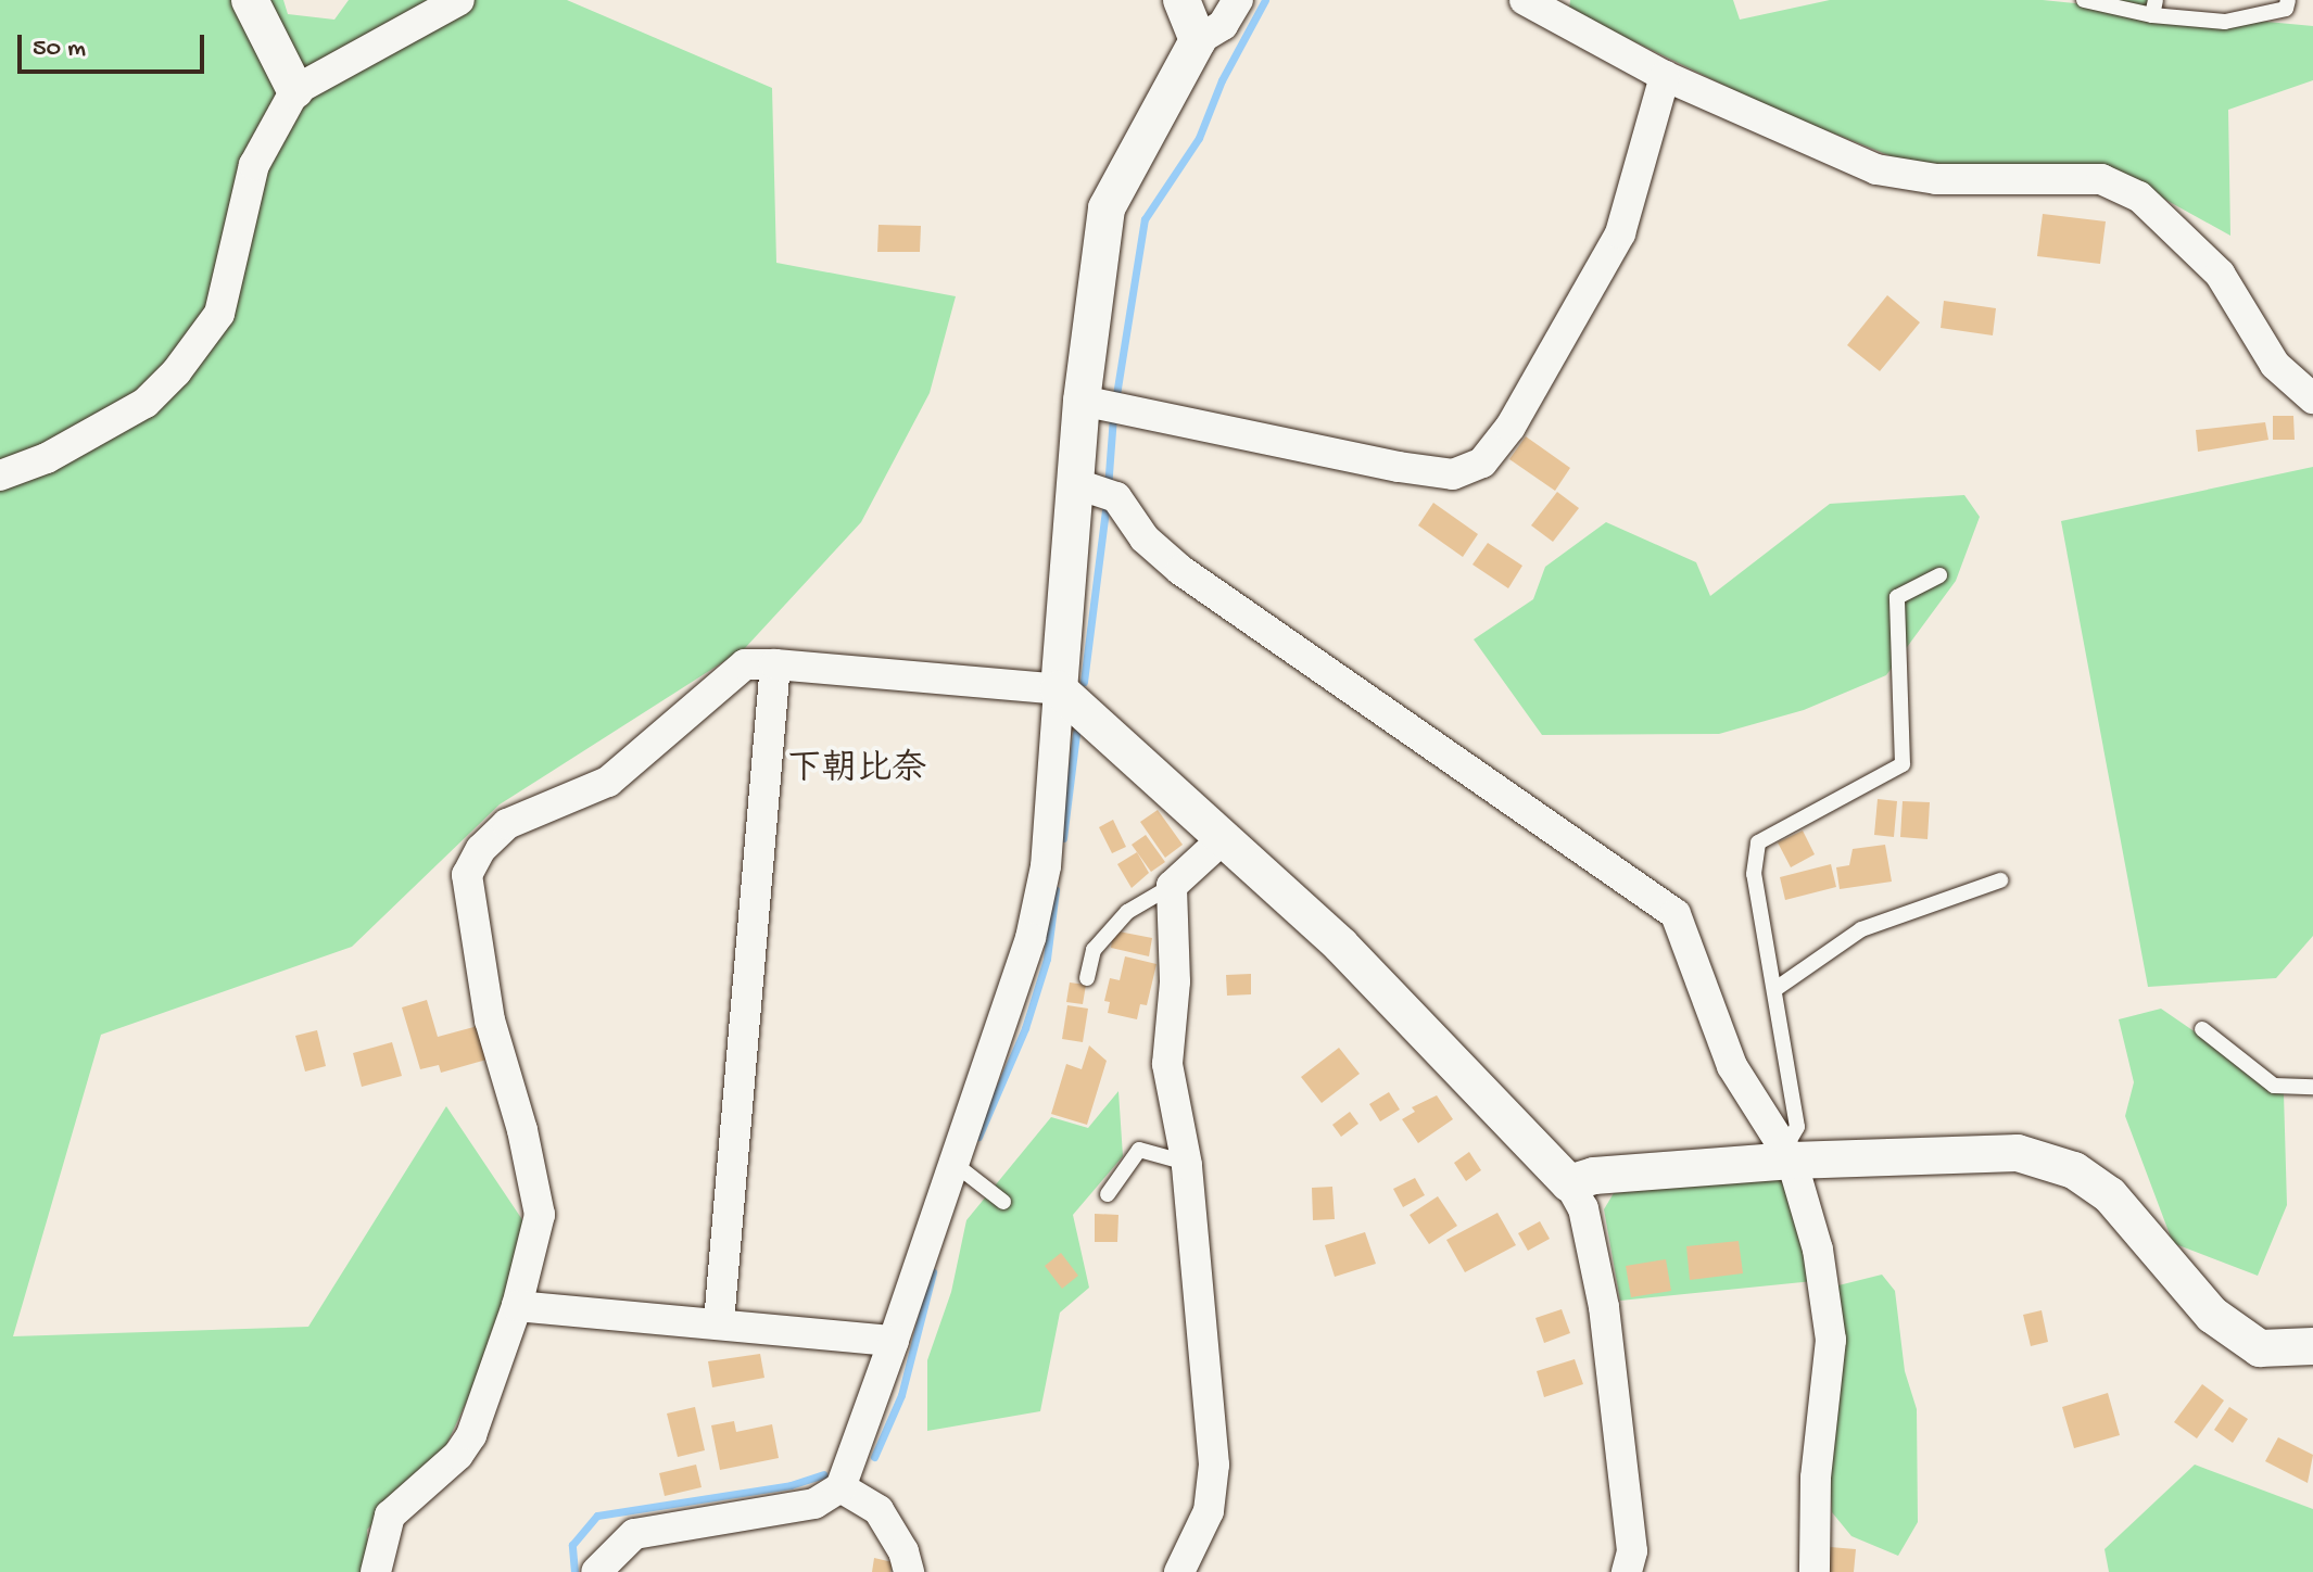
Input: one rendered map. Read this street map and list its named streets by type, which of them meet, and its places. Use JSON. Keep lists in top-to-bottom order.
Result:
{
  "districts": ["下朝比奈"],
  "scale_bar": "50 m"
}
